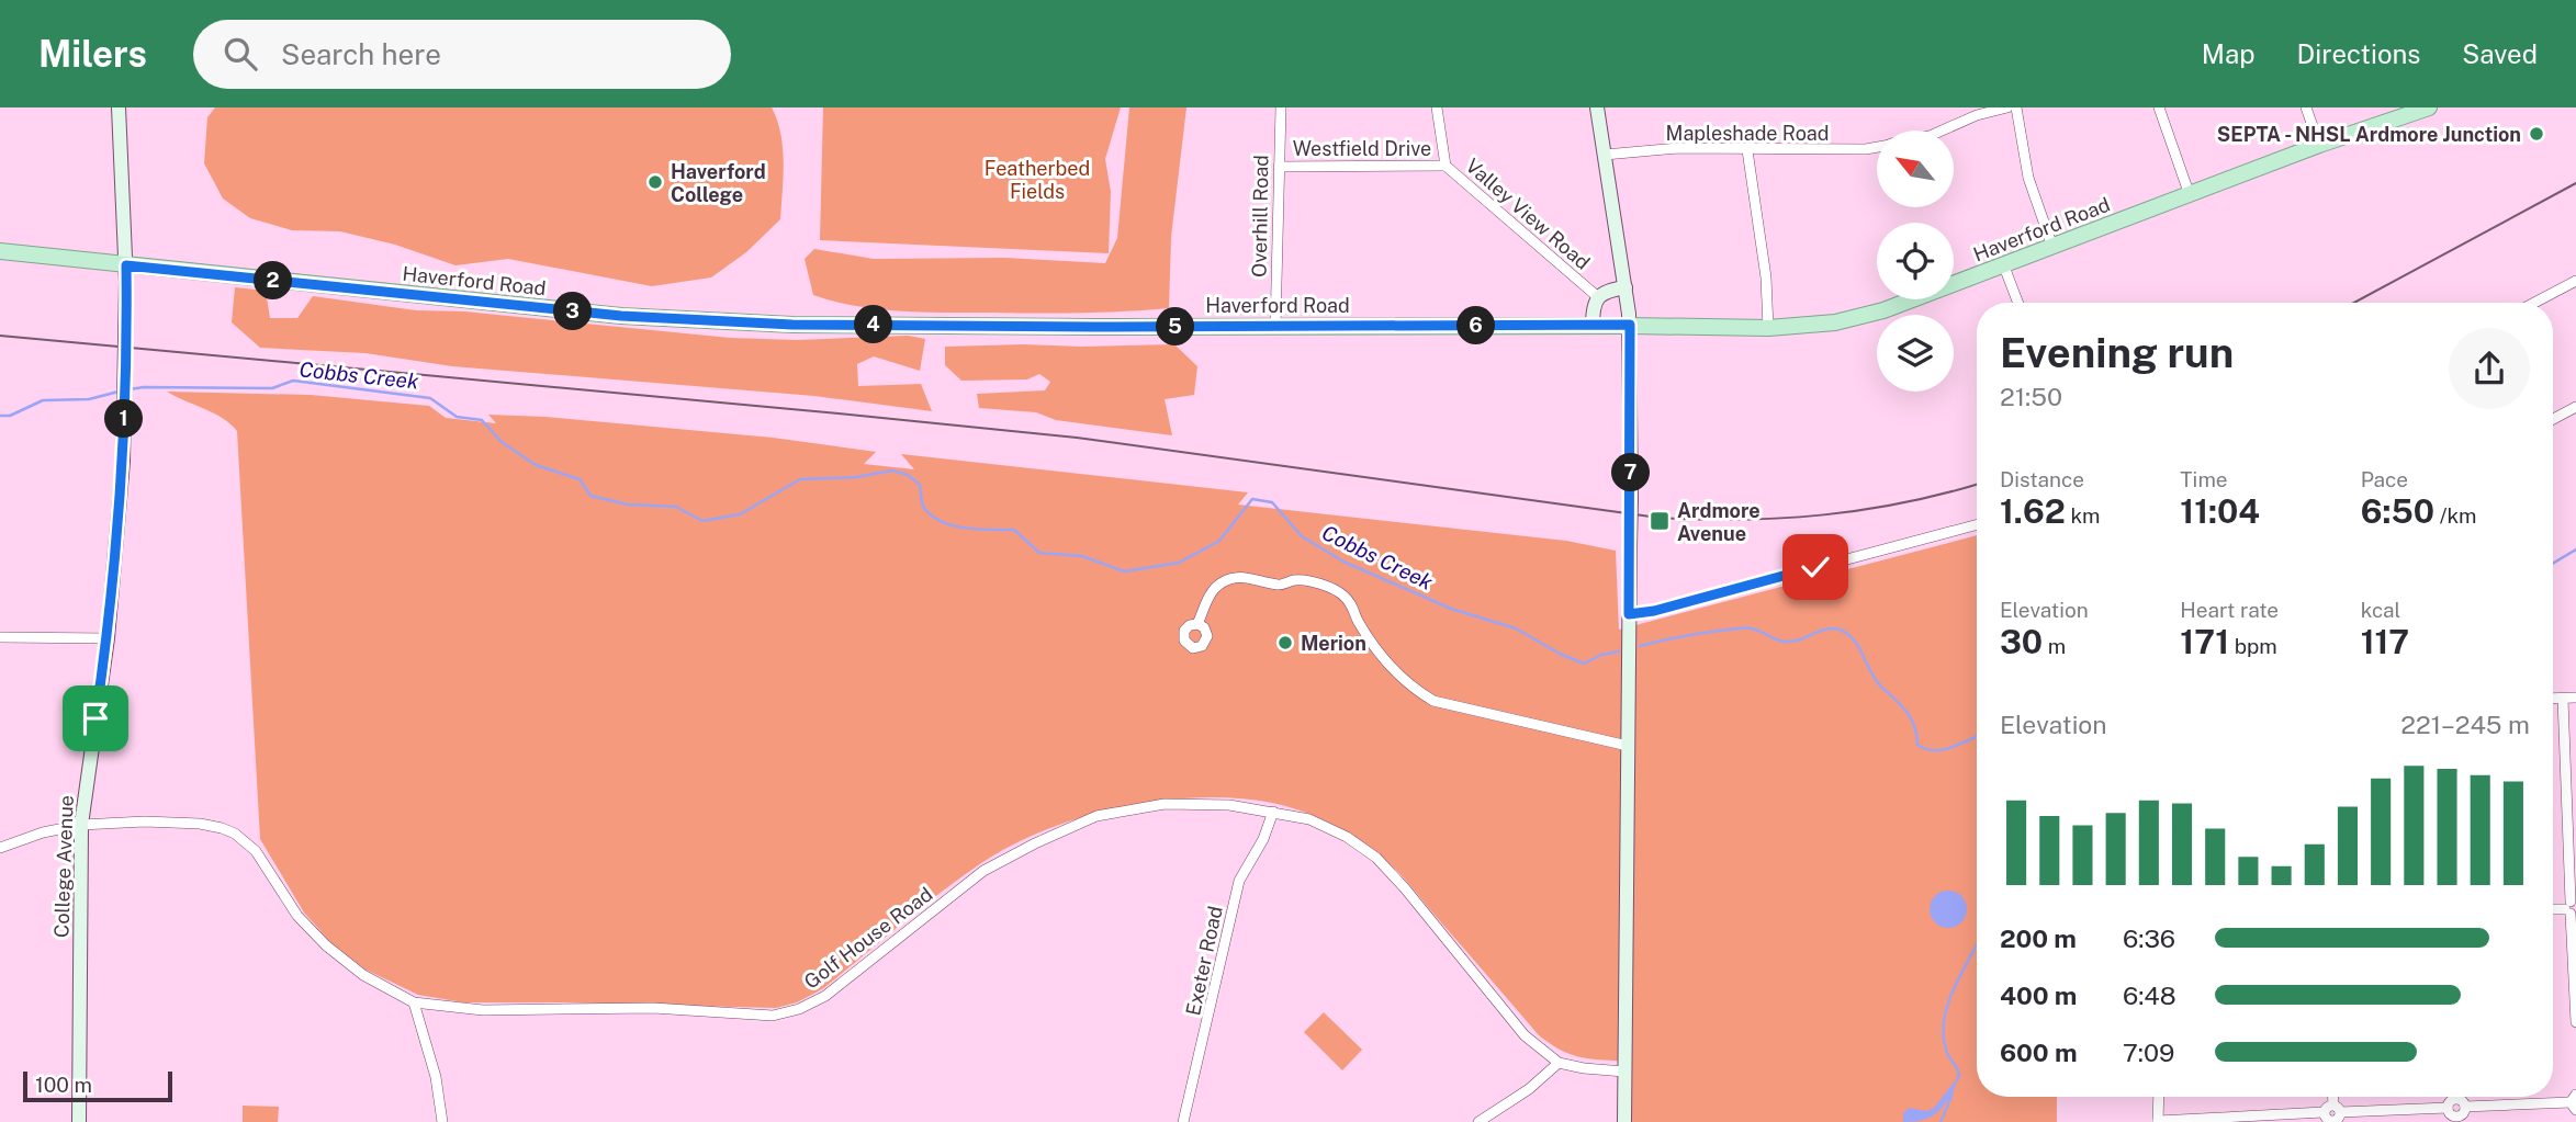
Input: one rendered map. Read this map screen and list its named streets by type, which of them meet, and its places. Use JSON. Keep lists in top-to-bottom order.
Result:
{
  "streets": {
    "main road": ["Haverford Road"],
    "street": [
      "Mapleshade Road",
      "Westfield Drive",
      "Valley View Road",
      "Overhill Road",
      "College Avenue",
      "Golf House Road",
      "Exeter Road"
    ]
  },
  "crossings": [
    ["Westfield Drive", "Valley View Road"],
    ["Westfield Drive", "Overhill Road"],
    ["Overhill Road", "Haverford Road"],
    ["Haverford Road", "College Avenue"],
    ["College Avenue", "Golf House Road"],
    ["Golf House Road", "Exeter Road"]
  ],
  "water": ["Cobbs Creek"],
  "parks": ["Featherbed Fields"],
  "places": {
    "other": ["SEPTA - NHSL Ardmore Junction", "Haverford College", "Merion"],
    "transit": ["Ardmore Avenue"]
  },
  "scale_bar": "100 m",
  "north": "top left",
  "page": {
    "header": "Milers",
    "search": "Search here",
    "nav": ["Map", "Directions", "Saved"],
    "pins": [
      "2",
      "3",
      "4",
      "6",
      "5",
      "1",
      "7"
    ],
    "heading": ["Evening run", "21:50"],
    "stats": [
      ["Distance", "1.62 km"],
      ["Time", "11:04"],
      ["Pace", "6:50 /km"],
      ["Elevation", "30 m"],
      ["Heart rate", "171 bpm"],
      ["kcal", "117"]
    ],
    "chart": ["Elevation", "221–245 m"],
    "list": [
      {
        "name": "200 m",
        "note": "6:36"
      },
      {
        "name": "400 m",
        "note": "6:48"
      },
      {
        "name": "600 m",
        "note": "7:09"
      }
    ],
    "scale": "100 m"
  }
}
